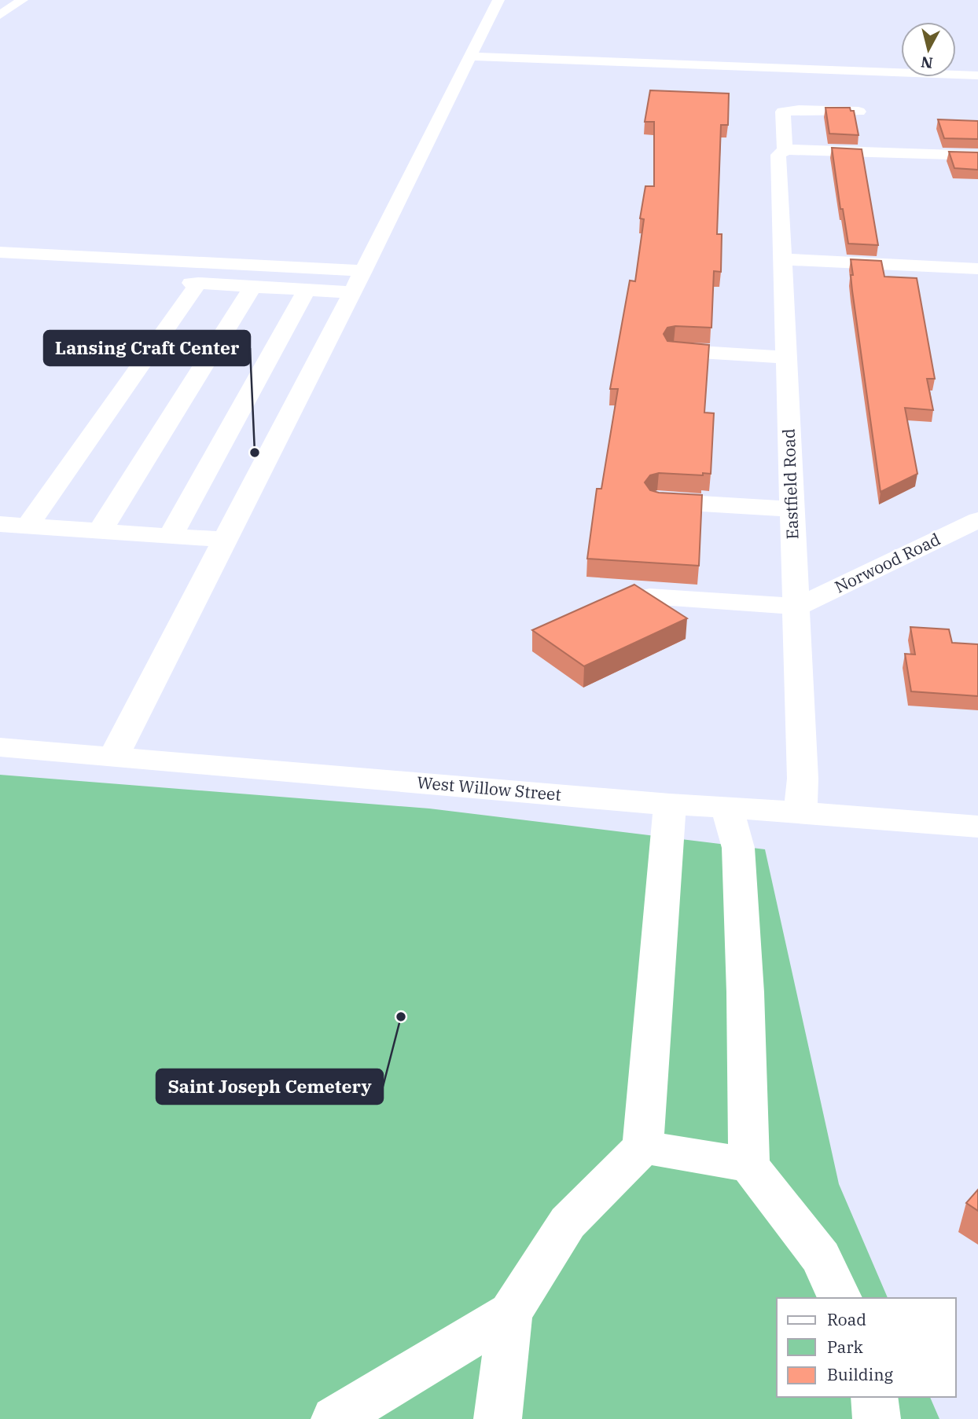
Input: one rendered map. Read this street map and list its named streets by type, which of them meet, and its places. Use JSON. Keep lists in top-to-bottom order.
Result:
{
  "streets": {
    "street": ["Eastfield Road", "Norwood Road", "West Willow Street"]
  },
  "crossings": [
    ["Eastfield Road", "Norwood Road"],
    ["Eastfield Road", "West Willow Street"]
  ],
  "places": ["Lansing Craft Center", "Saint Joseph Cemetery"],
  "legend": ["Road", "Park", "Building"],
  "north": "bottom"
}
